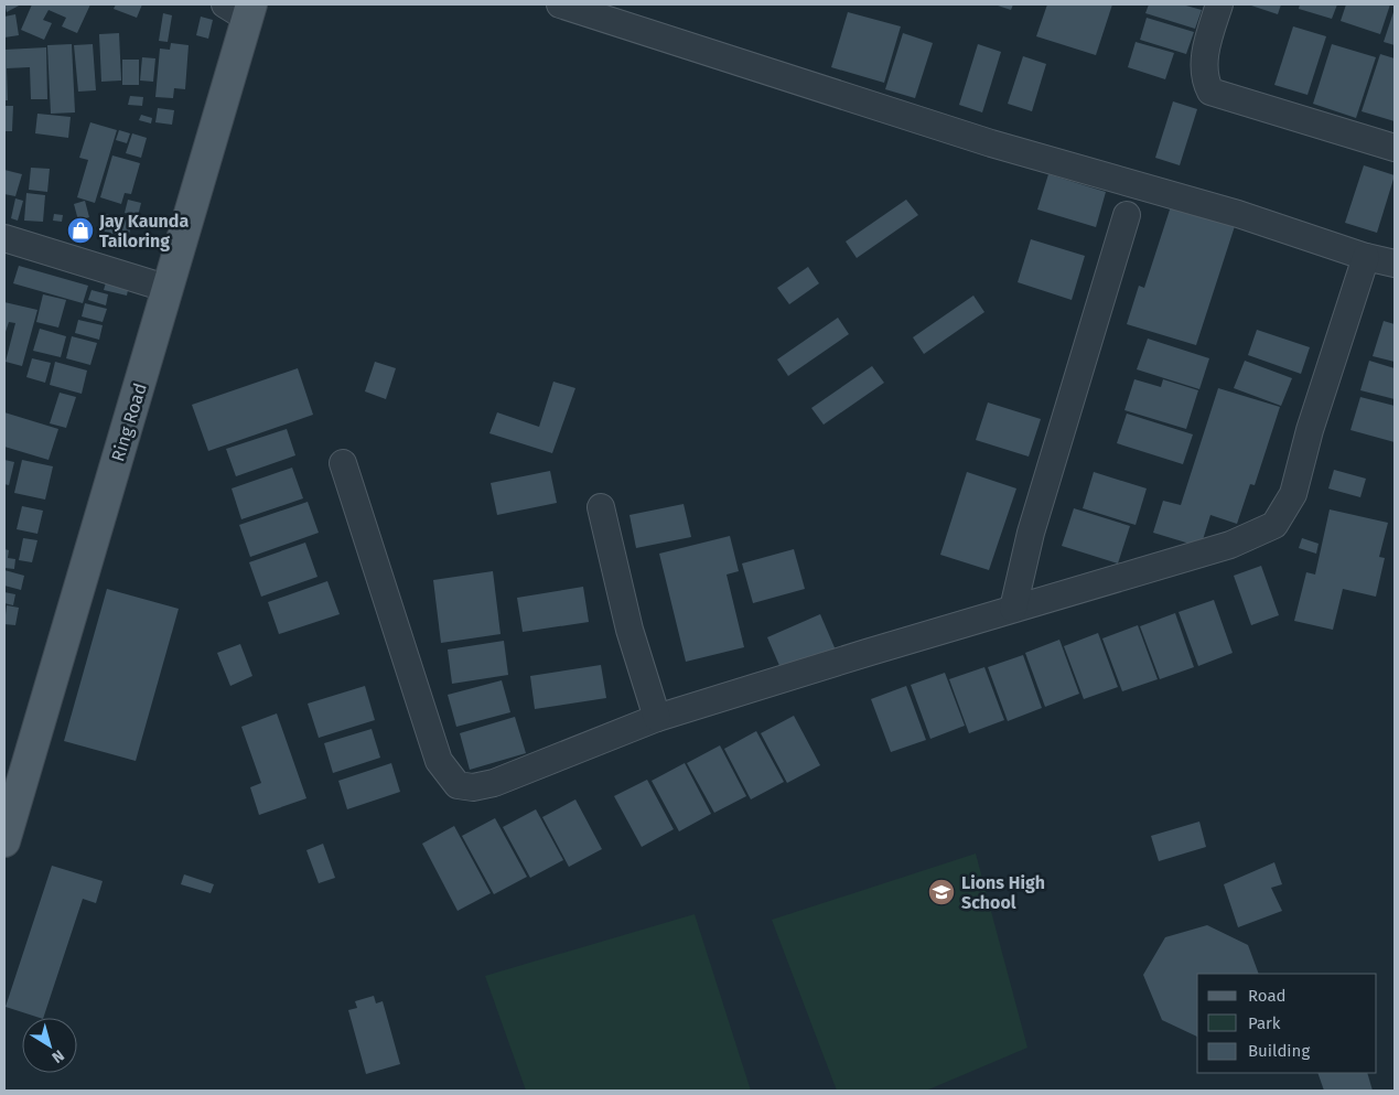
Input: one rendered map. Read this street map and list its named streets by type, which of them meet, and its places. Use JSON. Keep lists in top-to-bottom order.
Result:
{
  "streets": {
    "main road": ["Ring Road"]
  },
  "places": {
    "shop": ["Jay Kaunda Tailoring"],
    "school or university": ["Lions High School"]
  },
  "legend": ["Road", "Park", "Building"],
  "north": "bottom right"
}
